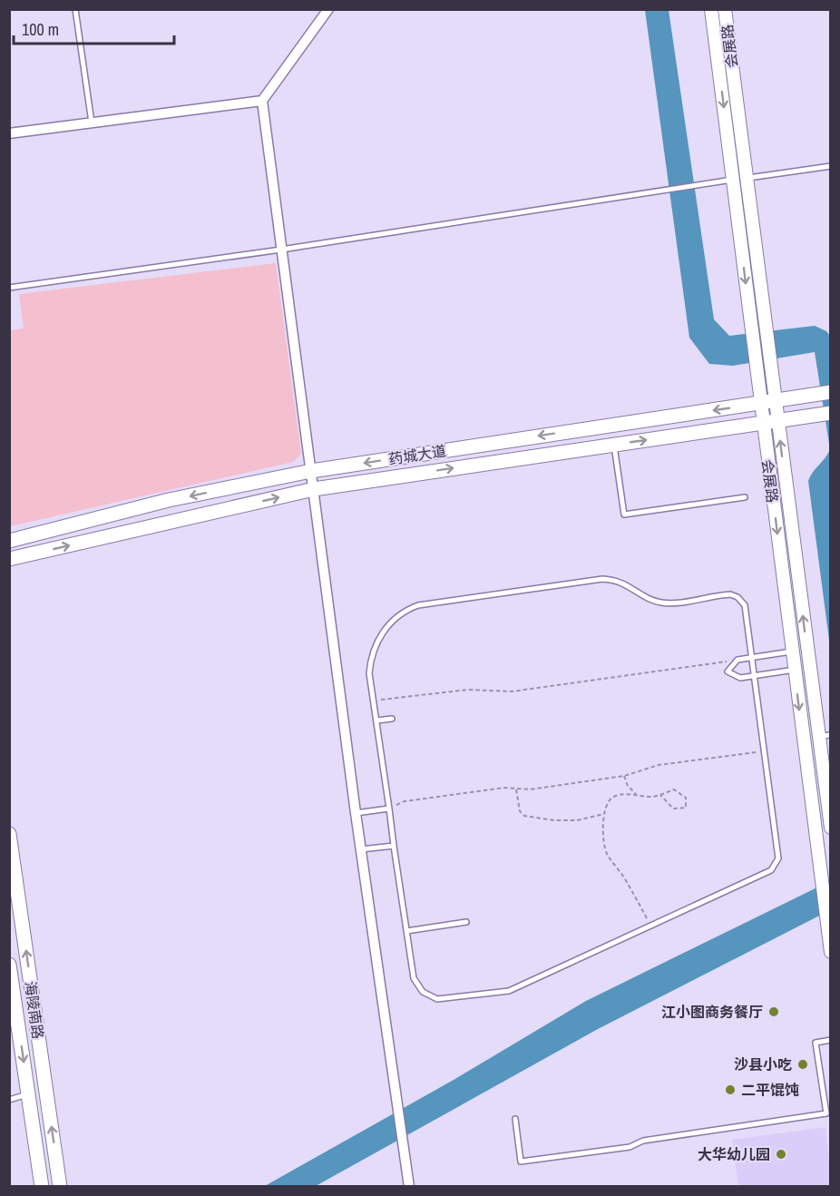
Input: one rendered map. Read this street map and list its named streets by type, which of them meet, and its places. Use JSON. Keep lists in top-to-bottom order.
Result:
{
  "streets": {
    "main road": ["药城大道", "海陵南路"],
    "street": ["会展路"]
  },
  "crossings": [
    ["会展路", "药城大道"]
  ],
  "places": [
    "江小图商务餐厅",
    "沙县小吃",
    "二平馄饨",
    "大华幼儿园"
  ],
  "scale_bar": "100 m"
}
